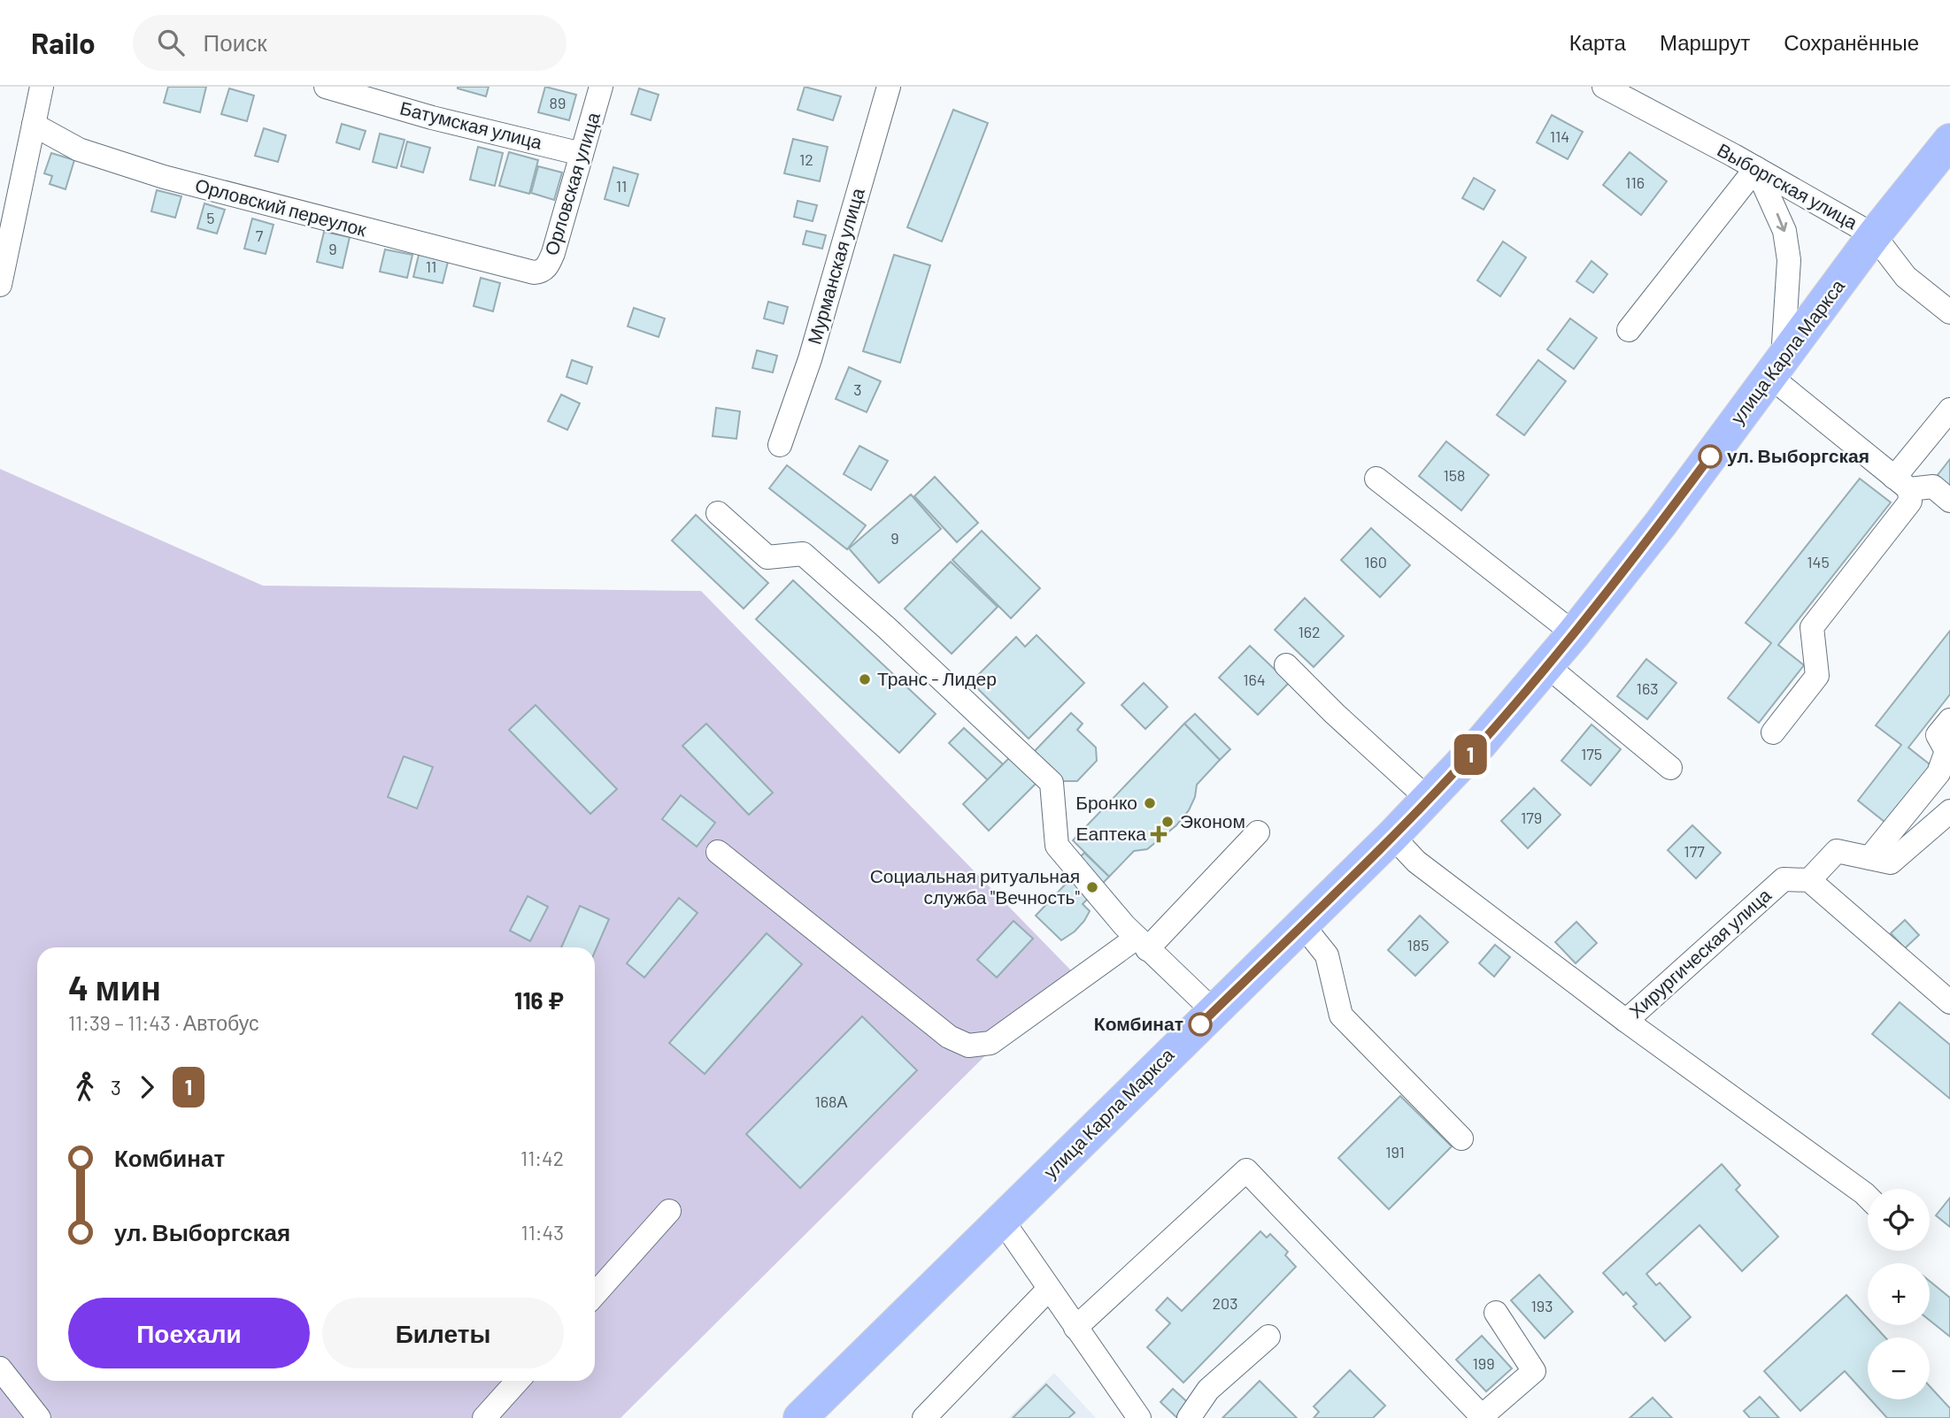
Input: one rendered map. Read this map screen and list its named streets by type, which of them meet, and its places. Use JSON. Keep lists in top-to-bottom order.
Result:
{
  "streets": {
    "highway": ["улица Карла Маркса"],
    "street": [
      "Батумская улица",
      "Орловская улица",
      "Выборгская улица",
      "Орловский переулок",
      "Мурманская улица",
      "Хирургическая улица"
    ]
  },
  "crossings": [
    ["Батумская улица", "Орловская улица"],
    ["Орловская улица", "Орловский переулок"],
    ["Выборгская улица", "улица Карла Маркса"],
    ["улица Карла Маркса", "Хирургическая улица"]
  ],
  "places": {
    "other": [
      "ул. Выборгская",
      "Транс - Лидер",
      "Бронко",
      "Эконом",
      "Социальная ритуальная служба \"Вечность\"",
      "Комбинат"
    ],
    "health": ["Еаптека"]
  },
  "lines": ["bus line 1"],
  "house_numbers": [
    "89",
    "114",
    "12",
    "116",
    "11",
    "5",
    "7",
    "9",
    "11",
    "3",
    "158",
    "9",
    "160",
    "145",
    "162",
    "164",
    "163",
    "175",
    "179",
    "177",
    "185",
    "168А",
    "191",
    "203",
    "193",
    "199"
  ],
  "page": {
    "header": "Railo",
    "search": "Поиск",
    "nav": ["Карта", "Маршрут", "Сохранённые"],
    "on_map": "1",
    "heading": ["4 мин", "11:39 – 11:43 · Автобус", "116 ₽"],
    "legs": ["3", "1"],
    "list": [
      {
        "name": "Комбинат",
        "value": "11:42"
      },
      {
        "name": "ул. Выборгская",
        "value": "11:43"
      }
    ],
    "map_buttons": ["+", "−"],
    "buttons": ["Поехали", "Билеты"]
  }
}
